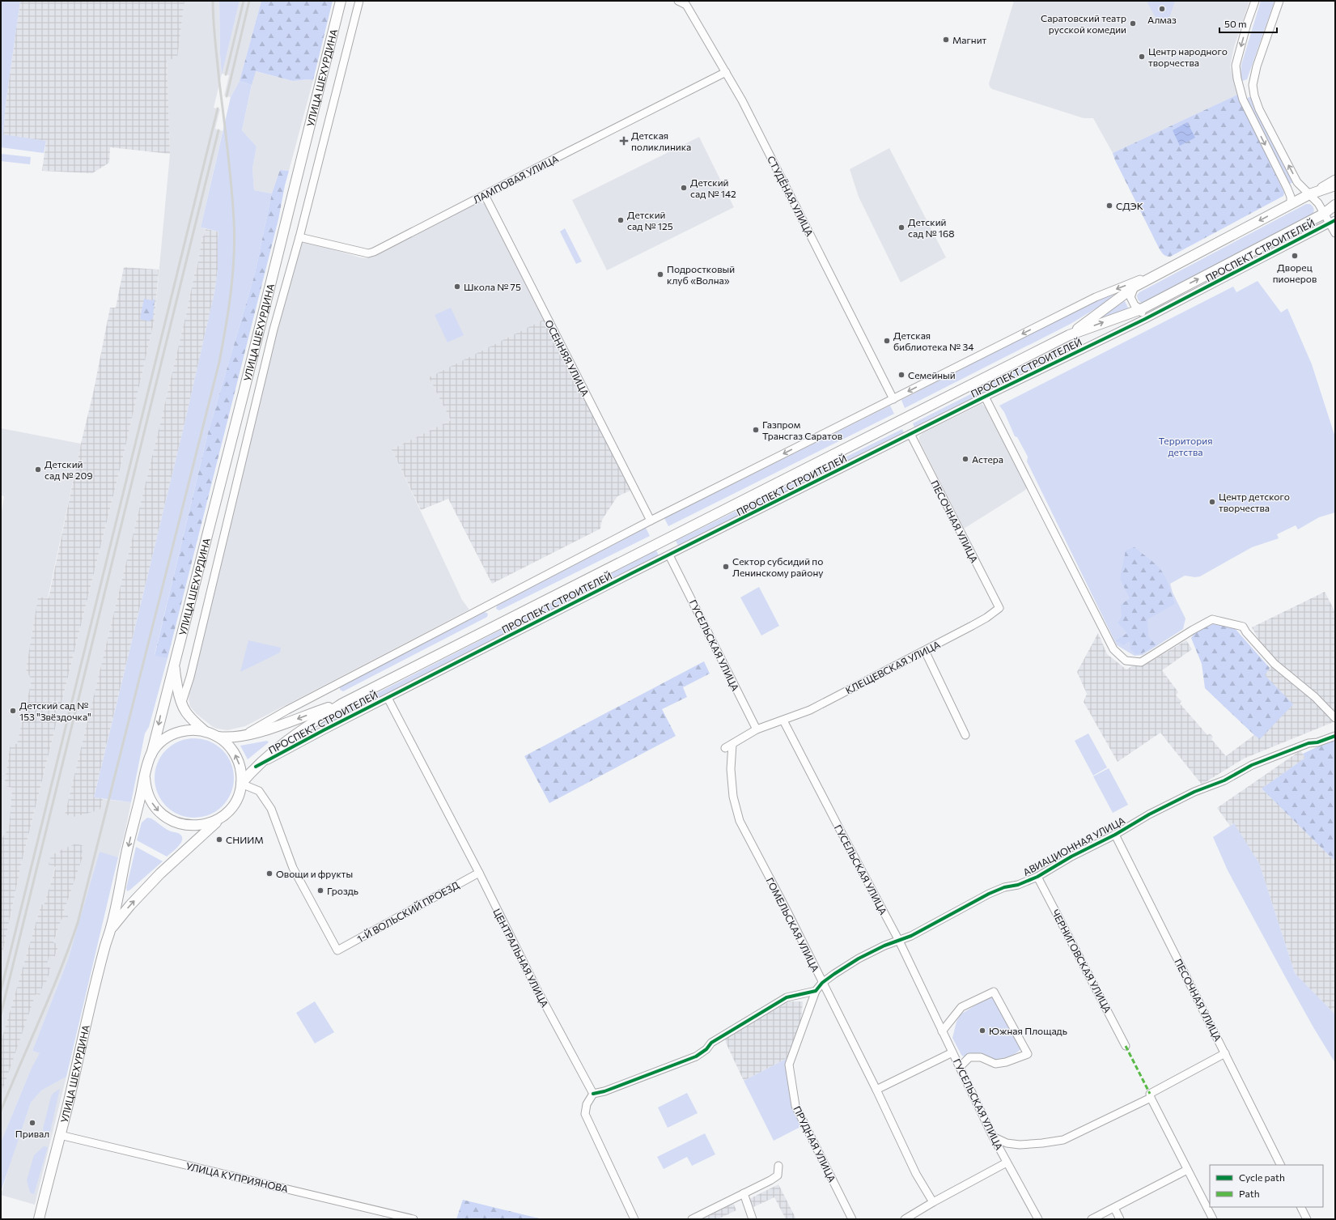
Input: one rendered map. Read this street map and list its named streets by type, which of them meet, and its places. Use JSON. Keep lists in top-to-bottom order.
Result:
{
  "streets": {
    "main road": ["УЛИЦА ШЕХУРДИНА", "ПРОСПЕКТ СТРОИТЕЛЕЙ"],
    "street": [
      "ЛАМПОВАЯ УЛИЦА",
      "СТУДЁНАЯ УЛИЦА",
      "ОСЕННЯЯ УЛИЦА",
      "ПЕСОЧНАЯ УЛИЦА",
      "ГУСЕЛЬСКАЯ УЛИЦА",
      "КЛЕЩЕВСКАЯ УЛИЦА",
      "АВИАЦИОННАЯ УЛИЦА",
      "1-Й ВОЛЬСКИЙ ПРОЕЗД",
      "ГОМЕЛЬСКАЯ УЛИЦА",
      "ЦЕНТРАЛЬНАЯ УЛИЦА",
      "ЧЕРНИГОВСКАЯ УЛИЦА",
      "ПРУДНАЯ УЛИЦА",
      "УЛИЦА КУПРИЯНОВА"
    ]
  },
  "crossings": [
    ["УЛИЦА ШЕХУРДИНА", "ПРОСПЕКТ СТРОИТЕЛЕЙ"],
    ["УЛИЦА ШЕХУРДИНА", "1-Й ВОЛЬСКИЙ ПРОЕЗД"],
    ["УЛИЦА ШЕХУРДИНА", "УЛИЦА КУПРИЯНОВА"],
    ["ЛАМПОВАЯ УЛИЦА", "СТУДЁНАЯ УЛИЦА"],
    ["ЛАМПОВАЯ УЛИЦА", "ОСЕННЯЯ УЛИЦА"],
    ["СТУДЁНАЯ УЛИЦА", "ПРОСПЕКТ СТРОИТЕЛЕЙ"],
    ["ПРОСПЕКТ СТРОИТЕЛЕЙ", "ОСЕННЯЯ УЛИЦА"],
    ["ПРОСПЕКТ СТРОИТЕЛЕЙ", "ПЕСОЧНАЯ УЛИЦА"],
    ["ПРОСПЕКТ СТРОИТЕЛЕЙ", "ГУСЕЛЬСКАЯ УЛИЦА"],
    ["ПРОСПЕКТ СТРОИТЕЛЕЙ", "1-Й ВОЛЬСКИЙ ПРОЕЗД"],
    ["ПРОСПЕКТ СТРОИТЕЛЕЙ", "ЦЕНТРАЛЬНАЯ УЛИЦА"],
    ["ПЕСОЧНАЯ УЛИЦА", "КЛЕЩЕВСКАЯ УЛИЦА"],
    ["ПЕСОЧНАЯ УЛИЦА", "АВИАЦИОННАЯ УЛИЦА"],
    ["ГУСЕЛЬСКАЯ УЛИЦА", "КЛЕЩЕВСКАЯ УЛИЦА"],
    ["ГУСЕЛЬСКАЯ УЛИЦА", "АВИАЦИОННАЯ УЛИЦА"],
    ["АВИАЦИОННАЯ УЛИЦА", "ГОМЕЛЬСКАЯ УЛИЦА"],
    ["АВИАЦИОННАЯ УЛИЦА", "ЧЕРНИГОВСКАЯ УЛИЦА"],
    ["АВИАЦИОННАЯ УЛИЦА", "ПРУДНАЯ УЛИЦА"],
    ["1-Й ВОЛЬСКИЙ ПРОЕЗД", "ЦЕНТРАЛЬНАЯ УЛИЦА"],
    ["ГОМЕЛЬСКАЯ УЛИЦА", "ПРУДНАЯ УЛИЦА"]
  ],
  "parks": ["Территория детства"],
  "places": {
    "other": [
      "Алмаз",
      "Саратовский театр русской комедии",
      "Магнит",
      "Центр народного творчества",
      "Детский сад № 142",
      "СДЭК",
      "Детский сад № 125",
      "Детский сад № 168",
      "Дворец пионеров",
      "Подростковый клуб «Волна»",
      "Школа № 75",
      "Детская библиотека № 34",
      "Семейный",
      "Газпром Трансгаз Саратов",
      "Астера",
      "Детский сад № 209",
      "Центр детского творчества",
      "Сектор субсидий по Ленинскому району",
      "Детский сад № 153 \"Звёздочка\"",
      "СНИИМ",
      "Овощи и фрукты",
      "Гроздь",
      "Южная Площадь",
      "Привал"
    ],
    "health": ["Детская поликлиника"]
  },
  "legend": ["Cycle path", "Path"],
  "scale_bar": "50 m"
}
